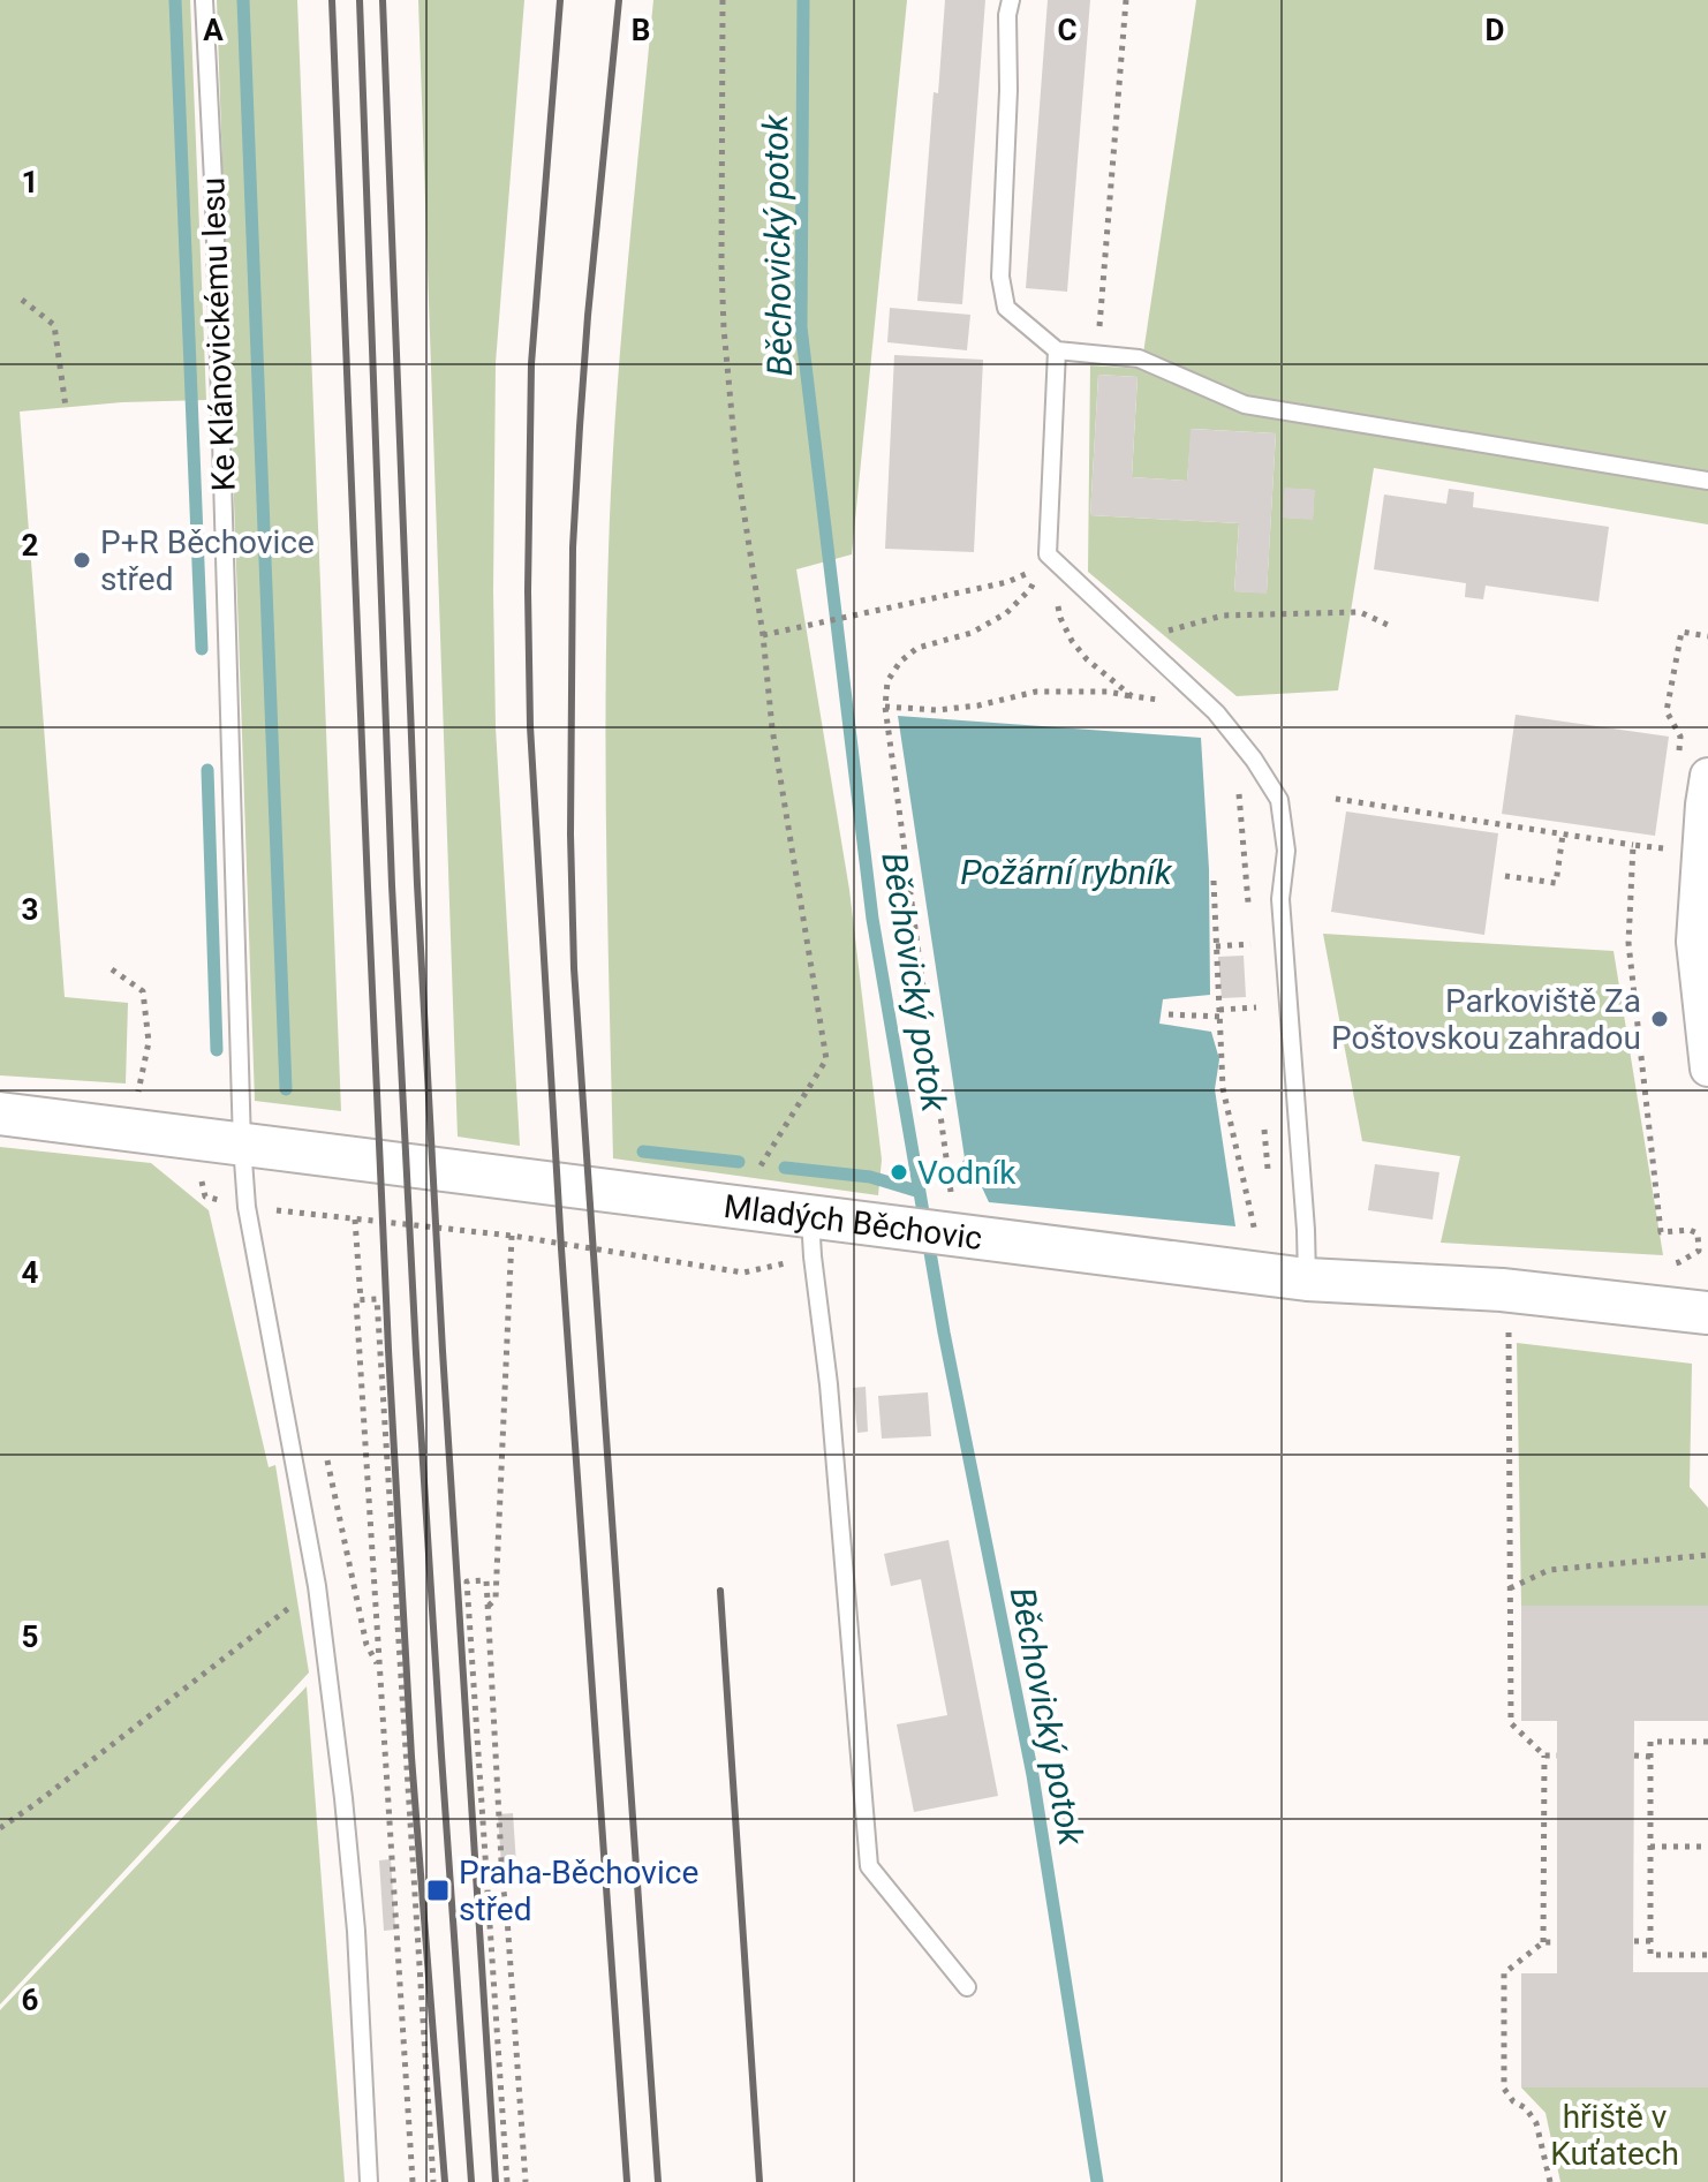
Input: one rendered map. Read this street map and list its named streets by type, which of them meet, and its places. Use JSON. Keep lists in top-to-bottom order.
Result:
{
  "streets": {
    "street": ["Mladých Běchovic"],
    "lane": ["Ke Klánovickému lesu"]
  },
  "crossings": [
    ["Ke Klánovickému lesu", "Mladých Běchovic"]
  ],
  "water": ["Běchovický potok", "Požární rybník"],
  "parks": ["hřiště v Kuťatech"],
  "places": {
    "other": ["P+R Běchovice střed", "Parkoviště Za Poštovskou zahradou", "Vodník"],
    "transit": ["Praha-Běchovice střed"]
  },
  "grid": {
    "columns": [
      "A",
      "B",
      "C",
      "D"
    ],
    "rows": [
      "1",
      "2",
      "3",
      "4",
      "5",
      "6"
    ]
  }
}
